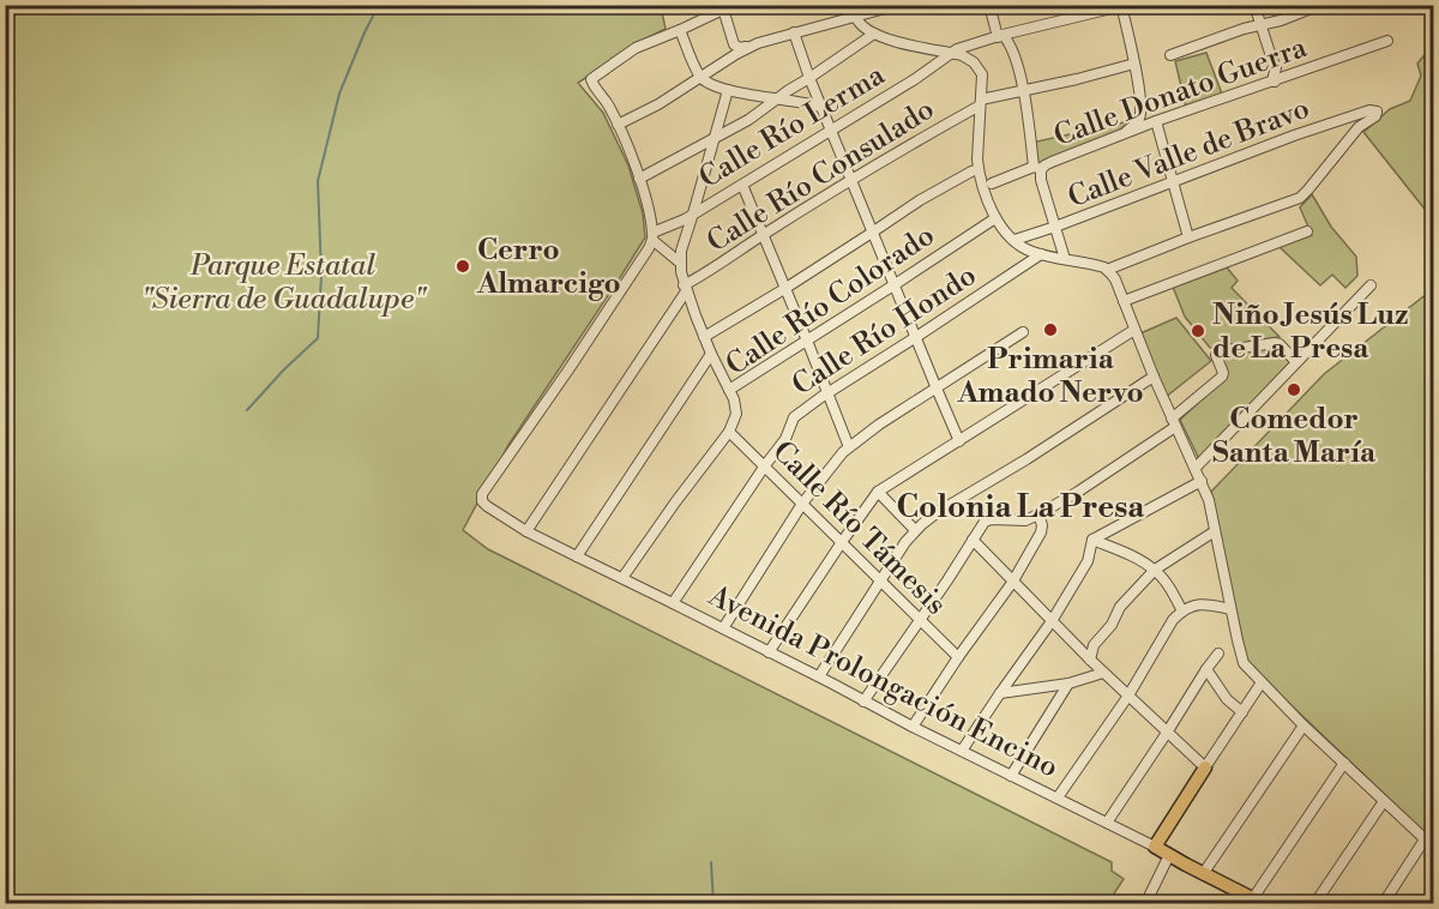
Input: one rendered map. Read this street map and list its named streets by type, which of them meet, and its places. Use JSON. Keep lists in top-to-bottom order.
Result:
{
  "streets": {
    "main road": ["Avenida Prolongación Encino"],
    "street": [
      "Calle Donato Guerra",
      "Calle Río Lerma",
      "Calle Valle de Bravo",
      "Calle Río Consulado",
      "Calle Río Colorado",
      "Calle Río Hondo",
      "Calle Río Támesis"
    ]
  },
  "crossings": [
    ["Calle Río Lerma", "Avenida Prolongación Encino"],
    ["Calle Río Consulado", "Avenida Prolongación Encino"],
    ["Calle Río Colorado", "Calle Río Támesis"],
    ["Calle Río Hondo", "Calle Río Támesis"],
    ["Calle Río Hondo", "Avenida Prolongación Encino"]
  ],
  "districts": ["Colonia La Presa"],
  "parks": ["Parque Estatal \"Sierra de Guadalupe\""],
  "places": [
    "Cerro Almarcigo",
    "Primaria Amado Nervo",
    "Niño Jesús Luz de La Presa",
    "Comedor Santa María"
  ]
}
